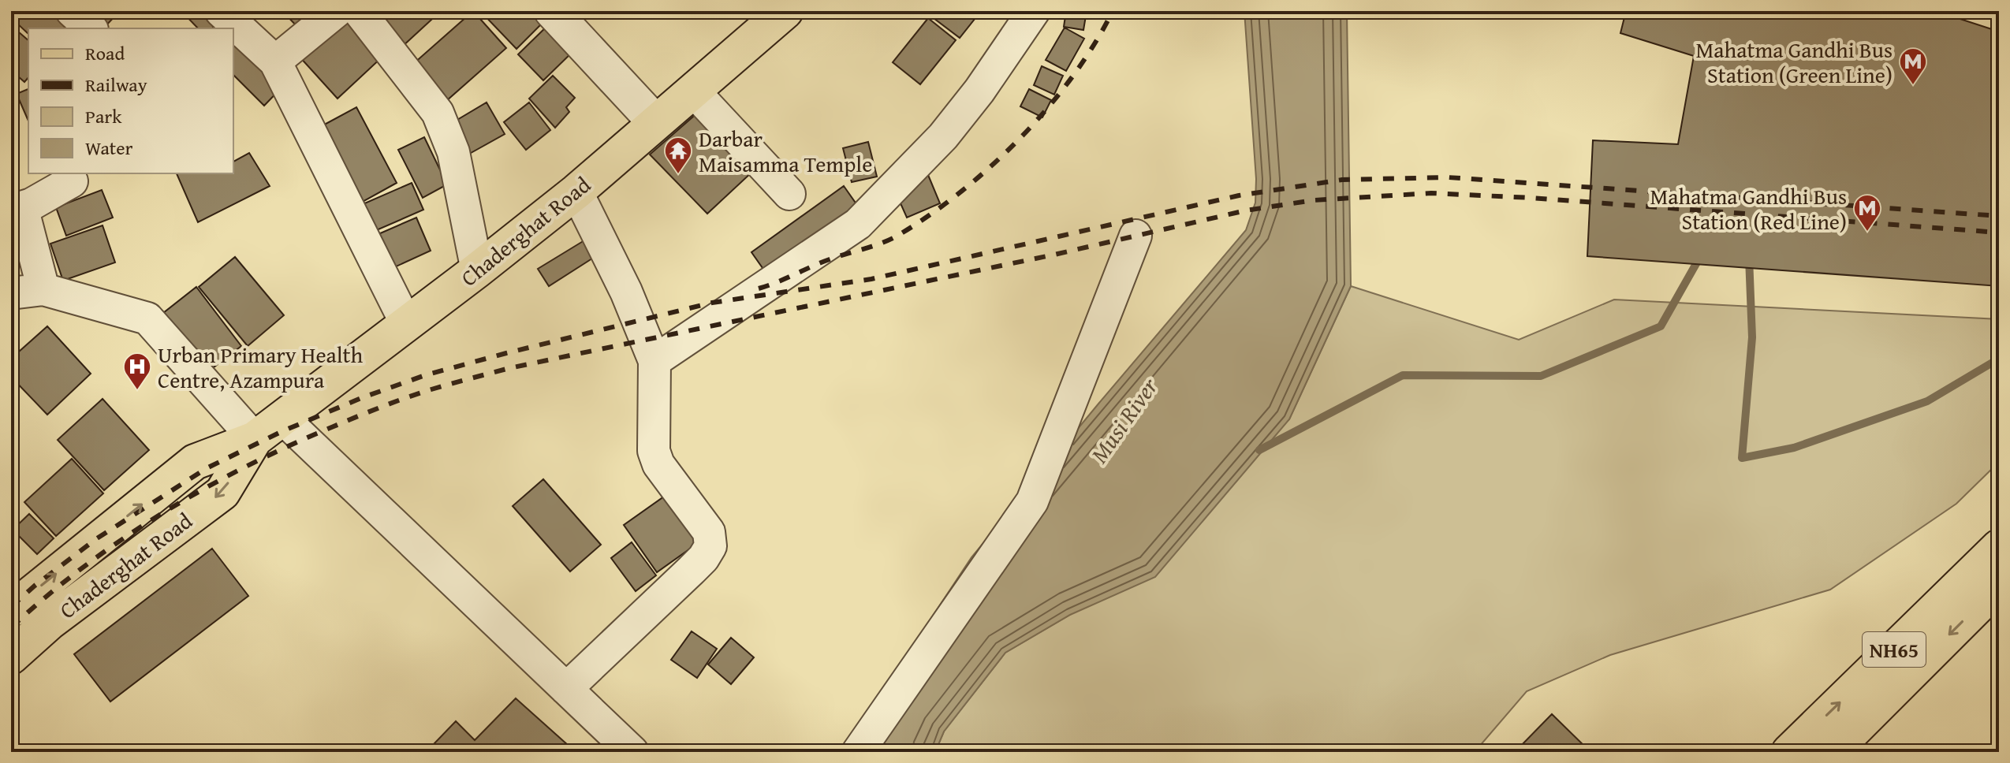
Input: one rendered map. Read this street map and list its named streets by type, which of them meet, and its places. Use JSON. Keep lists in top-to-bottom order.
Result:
{
  "streets": {
    "main road": ["Chaderghat Road", "NH65"]
  },
  "water": ["Musi River"],
  "places": {
    "metro station": ["Mahatma Gandhi Bus Station (Green Line)", "Mahatma Gandhi Bus Station (Red Line)"],
    "temple": ["Darbar Maisamma Temple"],
    "hospital": ["Urban Primary Health Centre, Azampura"]
  },
  "legend": [
    "Road",
    "Railway",
    "Park",
    "Water"
  ]
}
